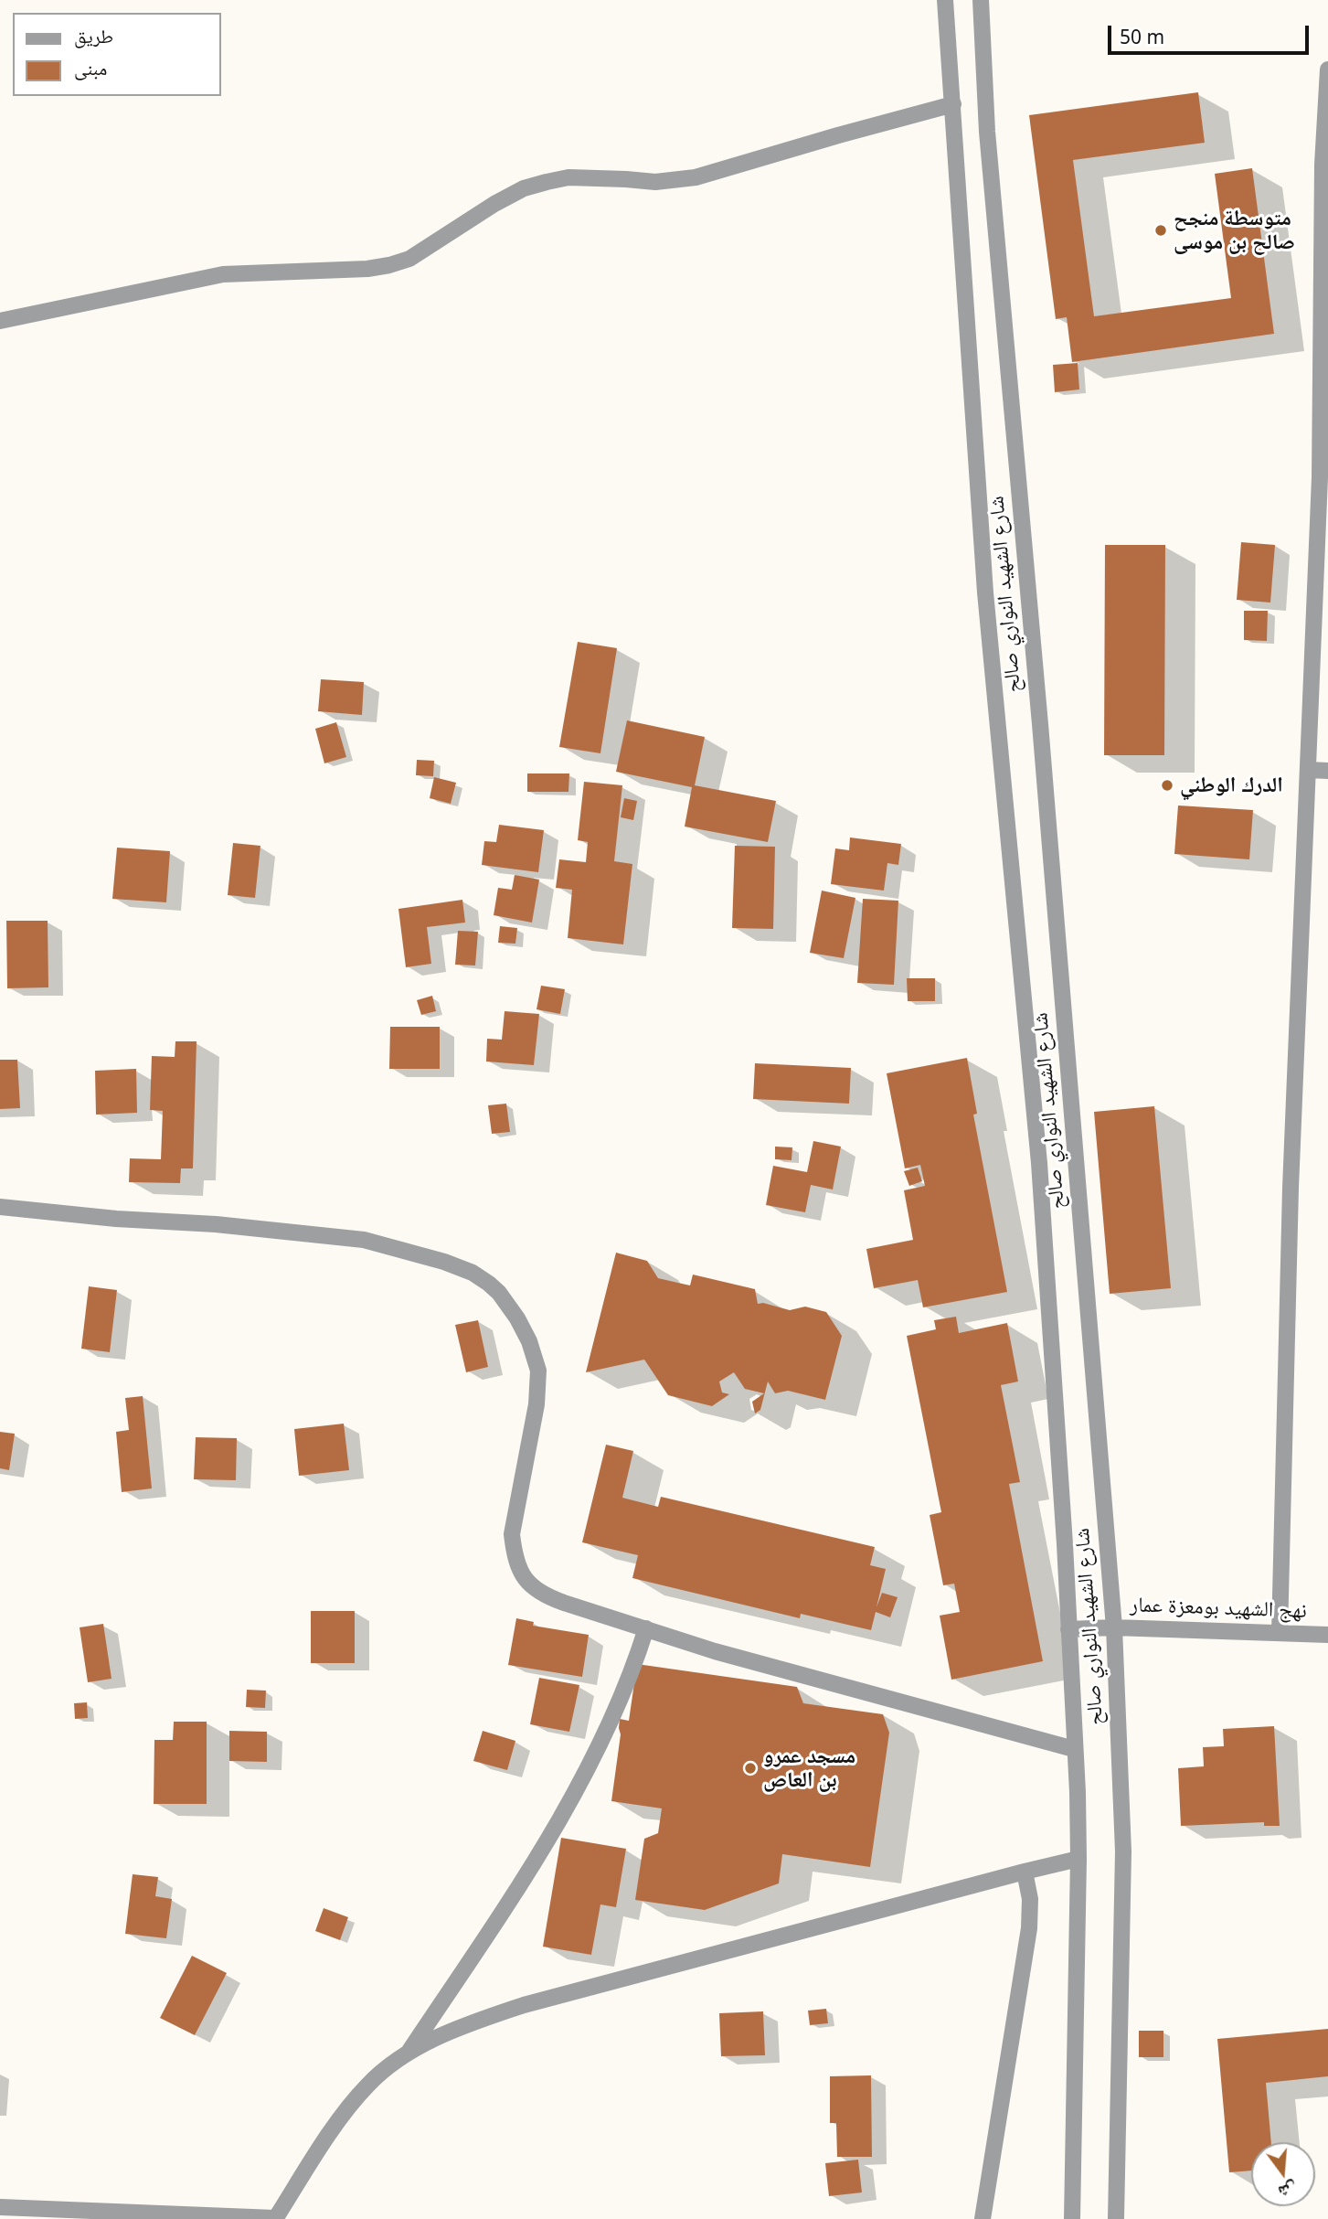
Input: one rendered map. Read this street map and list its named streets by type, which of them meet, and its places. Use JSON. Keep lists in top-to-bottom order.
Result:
{
  "streets": {
    "street": ["شارع الشهيد النواري صالح", "نهج الشهيد بومعزة عمار"]
  },
  "crossings": [
    ["شارع الشهيد النواري صالح", "نهج الشهيد بومعزة عمار"]
  ],
  "places": ["متوسطة منجح صالح بن موسى", "الدرك الوطني", "مسجد عمرو بن العاص"],
  "legend": ["طريق", "مبنى"],
  "scale_bar": "50 m",
  "north": "bottom"
}
